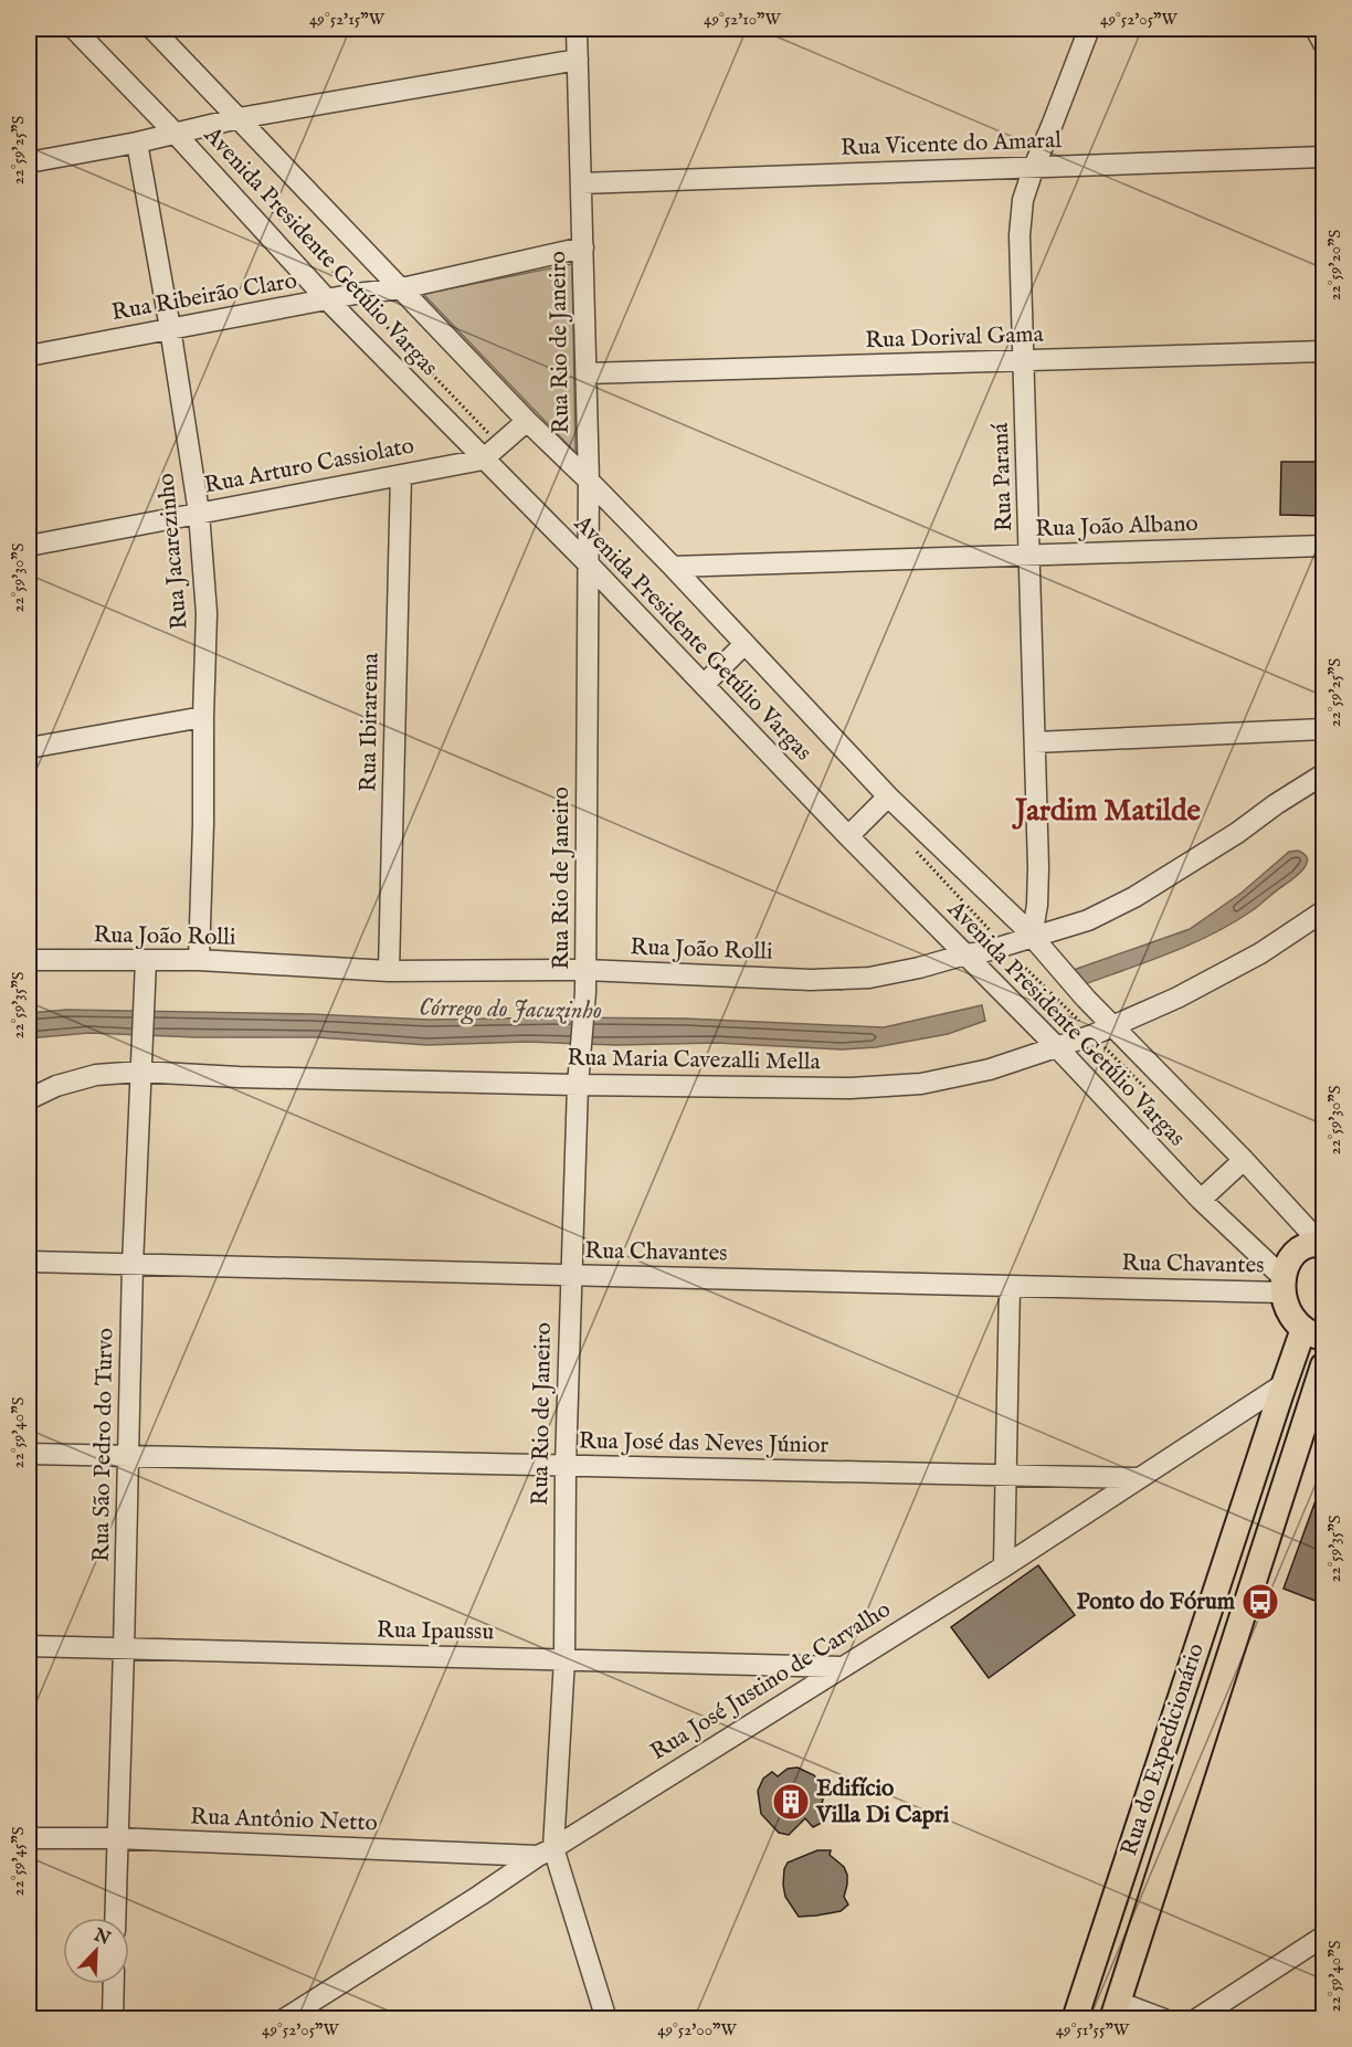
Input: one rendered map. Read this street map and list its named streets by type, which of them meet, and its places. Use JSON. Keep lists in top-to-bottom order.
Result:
{
  "streets": {
    "main road": ["Rua do Expedicionário"],
    "street": [
      "Rua Vicente do Amaral",
      "Avenida Presidente Getúlio Vargas",
      "Rua Ribeirão Claro",
      "Rua Dorival Gama",
      "Rua Rio de Janeiro",
      "Rua Arturo Cassiolato",
      "Rua Paraná",
      "Rua João Albano",
      "Rua Jacarezinho",
      "Rua Ibirarema",
      "Rua João Rolli",
      "Rua Maria Cavezalli Mella",
      "Rua Chavantes",
      "Rua José das Neves Júnior",
      "Rua São Pedro do Turvo",
      "Rua Ipaussu",
      "Rua José Justino de Carvalho",
      "Rua Antônio Netto"
    ]
  },
  "crossings": [
    ["Rua Vicente do Amaral", "Rua Rio de Janeiro"],
    ["Rua Vicente do Amaral", "Rua Paraná"],
    ["Avenida Presidente Getúlio Vargas", "Rua Ribeirão Claro"],
    ["Avenida Presidente Getúlio Vargas", "Rua Rio de Janeiro"],
    ["Avenida Presidente Getúlio Vargas", "Rua Arturo Cassiolato"],
    ["Avenida Presidente Getúlio Vargas", "Rua Paraná"],
    ["Avenida Presidente Getúlio Vargas", "Rua João Albano"],
    ["Avenida Presidente Getúlio Vargas", "Rua João Rolli"],
    ["Avenida Presidente Getúlio Vargas", "Rua Maria Cavezalli Mella"],
    ["Avenida Presidente Getúlio Vargas", "Rua Chavantes"],
    ["Rua Ribeirão Claro", "Rua Rio de Janeiro"],
    ["Rua Ribeirão Claro", "Rua Jacarezinho"],
    ["Rua Dorival Gama", "Rua Rio de Janeiro"],
    ["Rua Dorival Gama", "Rua Paraná"],
    ["Rua Rio de Janeiro", "Rua João Rolli"],
    ["Rua Rio de Janeiro", "Rua Maria Cavezalli Mella"],
    ["Rua Rio de Janeiro", "Rua Chavantes"],
    ["Rua Rio de Janeiro", "Rua José das Neves Júnior"],
    ["Rua Rio de Janeiro", "Rua Ipaussu"],
    ["Rua Rio de Janeiro", "Rua José Justino de Carvalho"],
    ["Rua Rio de Janeiro", "Rua Antônio Netto"],
    ["Rua Arturo Cassiolato", "Rua Jacarezinho"],
    ["Rua Arturo Cassiolato", "Rua Ibirarema"],
    ["Rua Paraná", "Rua João Albano"],
    ["Rua Paraná", "Rua João Rolli"],
    ["Rua Jacarezinho", "Rua João Rolli"],
    ["Rua Ibirarema", "Rua João Rolli"],
    ["Rua João Rolli", "Rua São Pedro do Turvo"],
    ["Rua Maria Cavezalli Mella", "Rua São Pedro do Turvo"],
    ["Rua Chavantes", "Rua São Pedro do Turvo"],
    ["Rua José das Neves Júnior", "Rua São Pedro do Turvo"],
    ["Rua José das Neves Júnior", "Rua José Justino de Carvalho"],
    ["Rua São Pedro do Turvo", "Rua Ipaussu"],
    ["Rua São Pedro do Turvo", "Rua Antônio Netto"],
    ["Rua Ipaussu", "Rua José Justino de Carvalho"],
    ["Rua José Justino de Carvalho", "Rua do Expedicionário"],
    ["Rua José Justino de Carvalho", "Rua Antônio Netto"]
  ],
  "districts": ["Jardim Matilde"],
  "water": ["Córrego do Jacuzinho"],
  "places": {
    "bus stop": ["Ponto do Fórum"],
    "building": ["Edifício Villa Di Capri"]
  },
  "north": "top right",
  "coordinates": [
    "49°52'15\"W",
    "49°52'10\"W",
    "49°52'05\"W",
    "22°59'25\"S",
    "22°59'20\"S",
    "22°59'30\"S",
    "22°59'35\"S",
    "22°59'40\"S",
    "22°59'45\"S",
    "49°52'00\"W",
    "49°51'55\"W"
  ]
}
